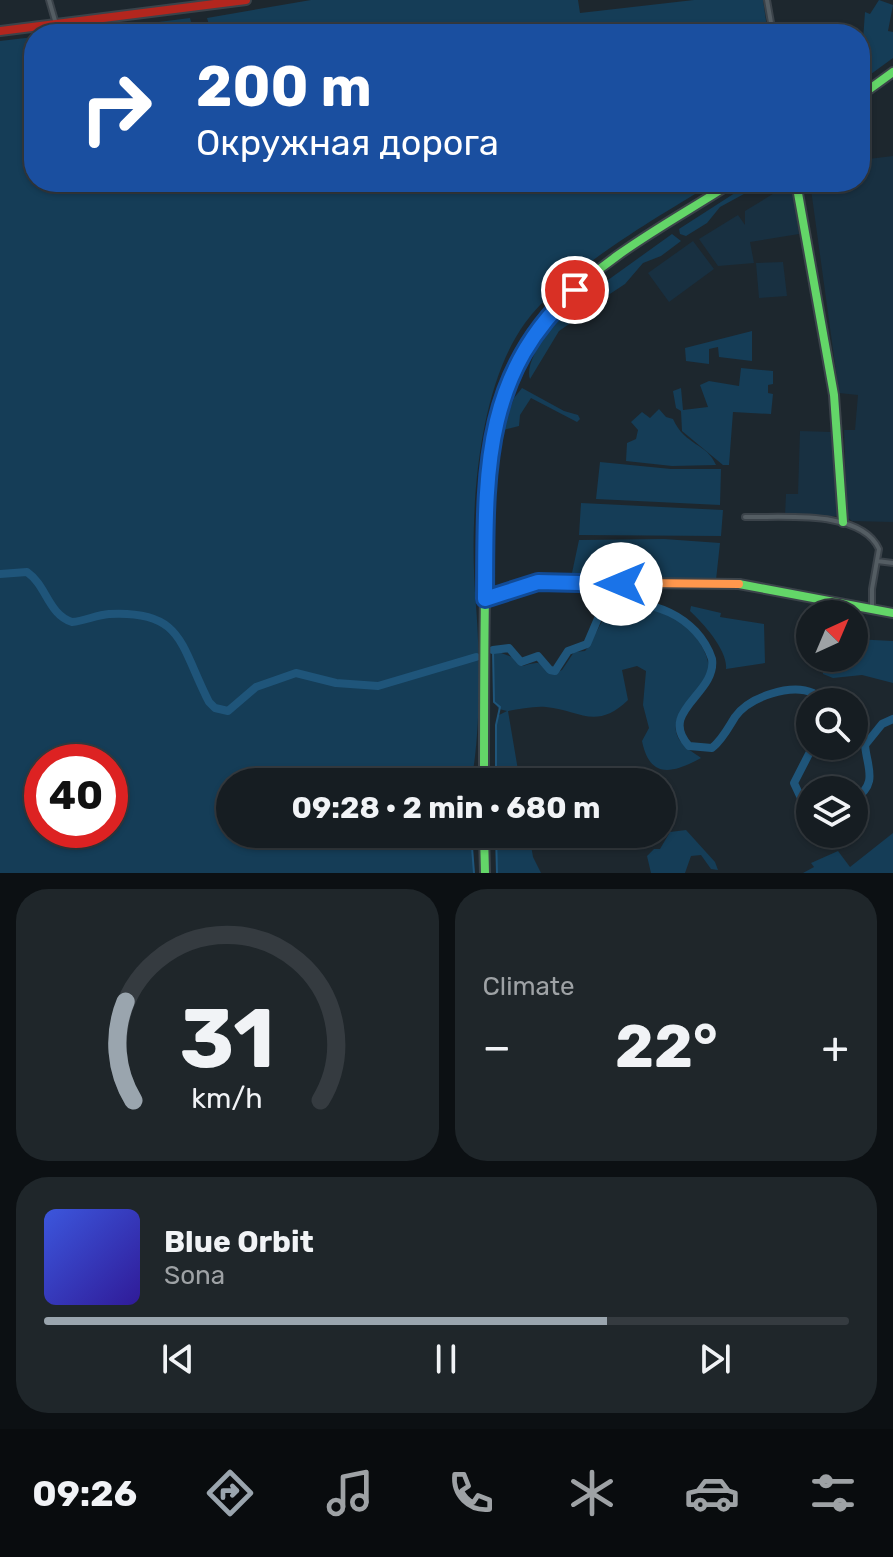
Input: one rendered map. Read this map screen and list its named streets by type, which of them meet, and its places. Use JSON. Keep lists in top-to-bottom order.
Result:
{
  "north": "top right",
  "page": {
    "turn": ["200 m", "Окружная дорога"],
    "limit": "40",
    "trip": "09:28 · 2 min · 680 m",
    "tile": "Climate",
    "heat": ["−", "22°", "+"],
    "song": ["Blue Orbit", "Sona"],
    "tabs": "09:26",
    "gauge": ["31", "km/h"]
  }
}
